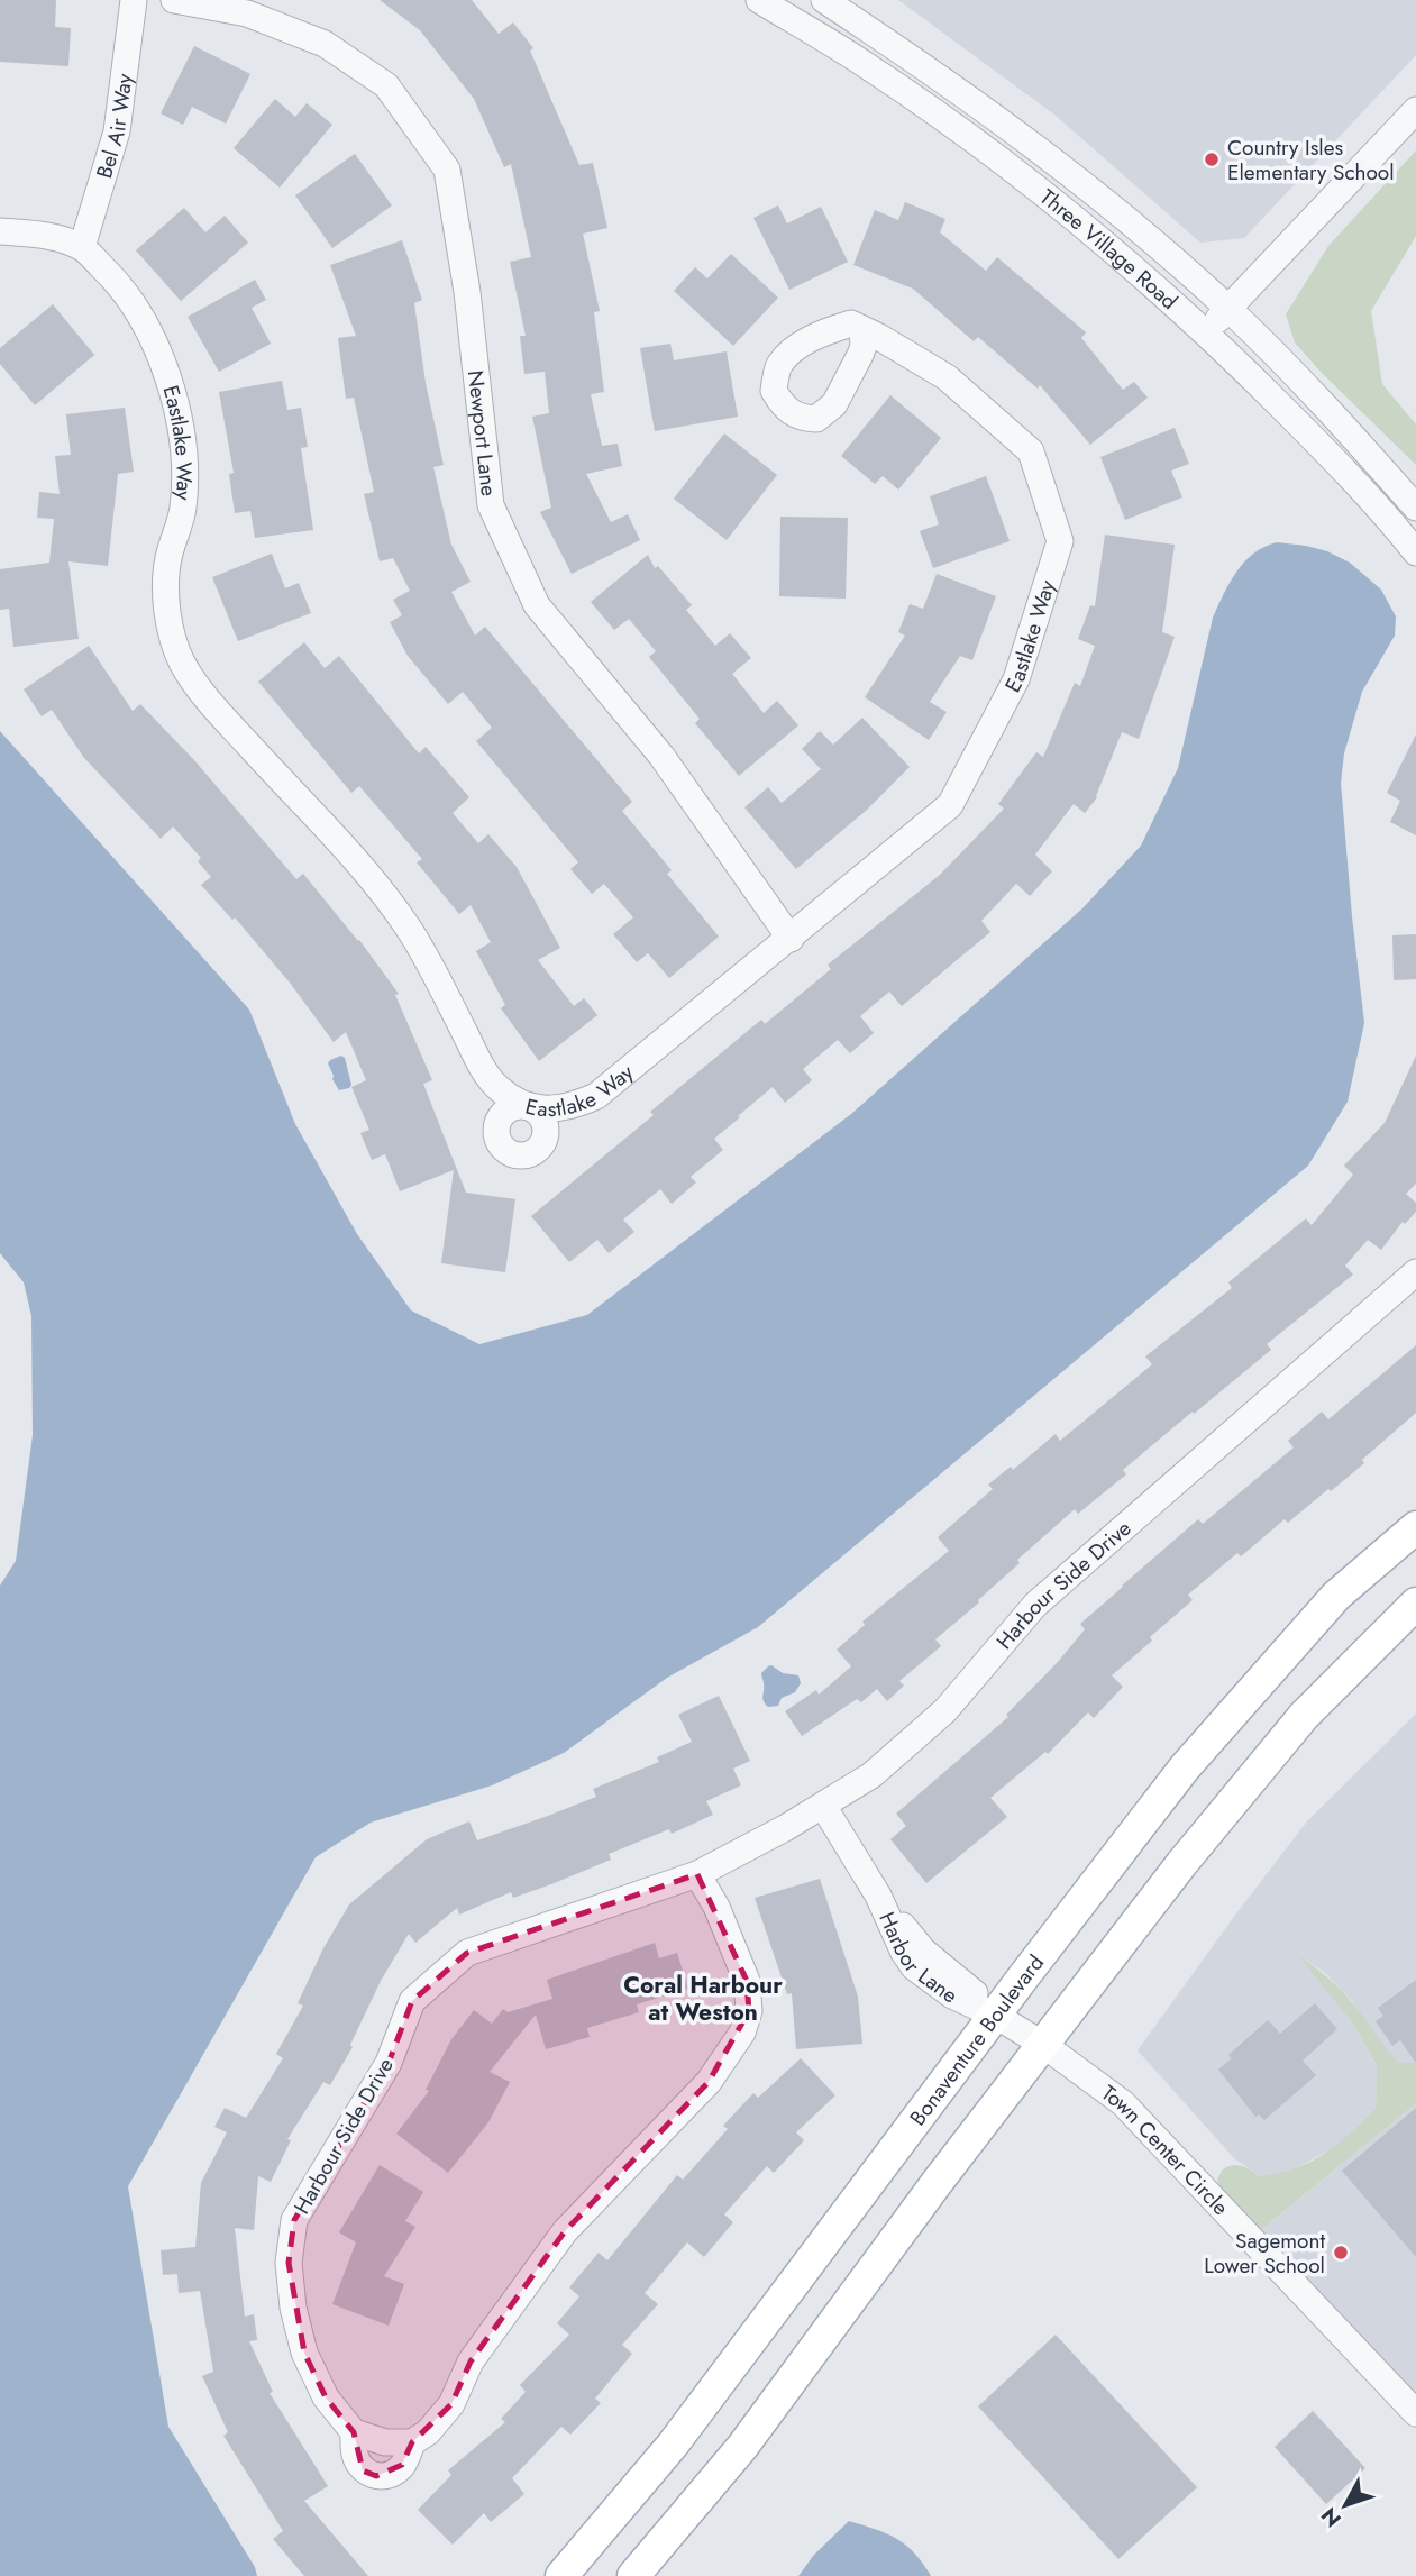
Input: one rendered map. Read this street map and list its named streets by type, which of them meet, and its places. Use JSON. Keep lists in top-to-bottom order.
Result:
{
  "streets": {
    "main road": ["Bonaventure Boulevard"],
    "street": [
      "Bel Air Way",
      "Three Village Road",
      "Newport Lane",
      "Eastlake Way",
      "Harbour Side Drive",
      "Harbor Lane",
      "Town Center Circle"
    ]
  },
  "crossings": [
    ["Bel Air Way", "Eastlake Way"],
    ["Newport Lane", "Eastlake Way"],
    ["Harbour Side Drive", "Harbor Lane"],
    ["Harbor Lane", "Bonaventure Boulevard"],
    ["Harbor Lane", "Town Center Circle"],
    ["Bonaventure Boulevard", "Town Center Circle"]
  ],
  "districts": ["Coral Harbour at Weston"],
  "places": ["Country Isles Elementary School", "Sagemont Lower School"],
  "north": "bottom left"
}
